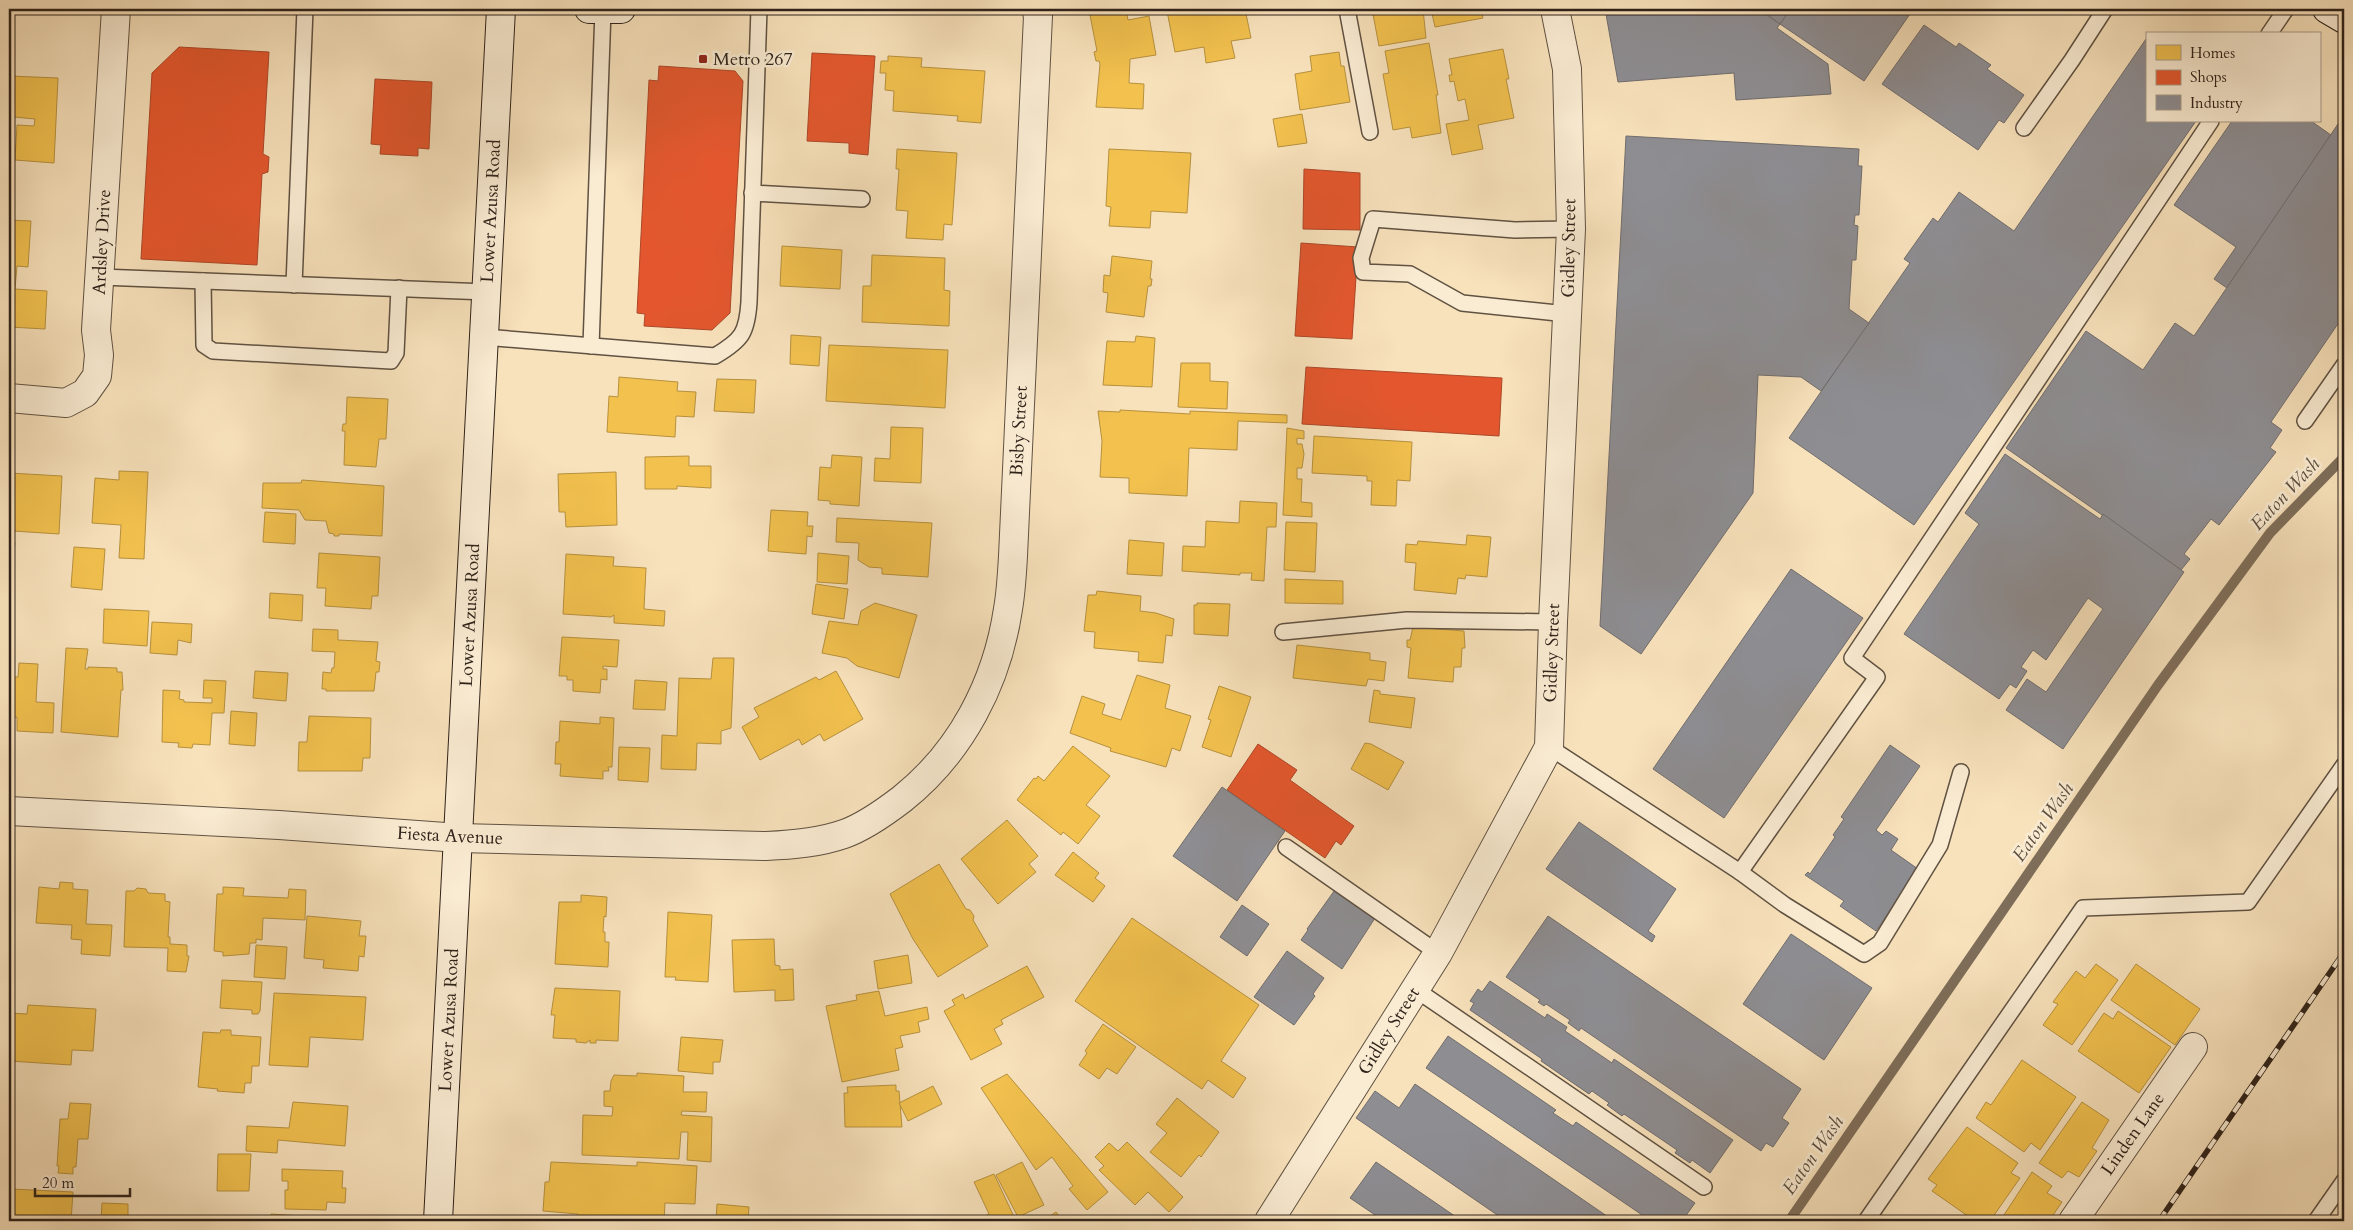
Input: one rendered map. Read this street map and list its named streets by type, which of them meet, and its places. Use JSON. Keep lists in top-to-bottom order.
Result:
{
  "streets": {
    "street": [
      "Lower Azusa Road",
      "Ardsley Drive",
      "Gidley Street",
      "Bisby Street",
      "Fiesta Avenue",
      "Linden Lane"
    ]
  },
  "crossings": [
    ["Lower Azusa Road", "Fiesta Avenue"],
    ["Bisby Street", "Fiesta Avenue"]
  ],
  "water": ["Eaton Wash"],
  "places": {
    "transit": ["Metro 267"]
  },
  "legend": ["Homes", "Shops", "Industry"],
  "scale_bar": "20 m"
}
